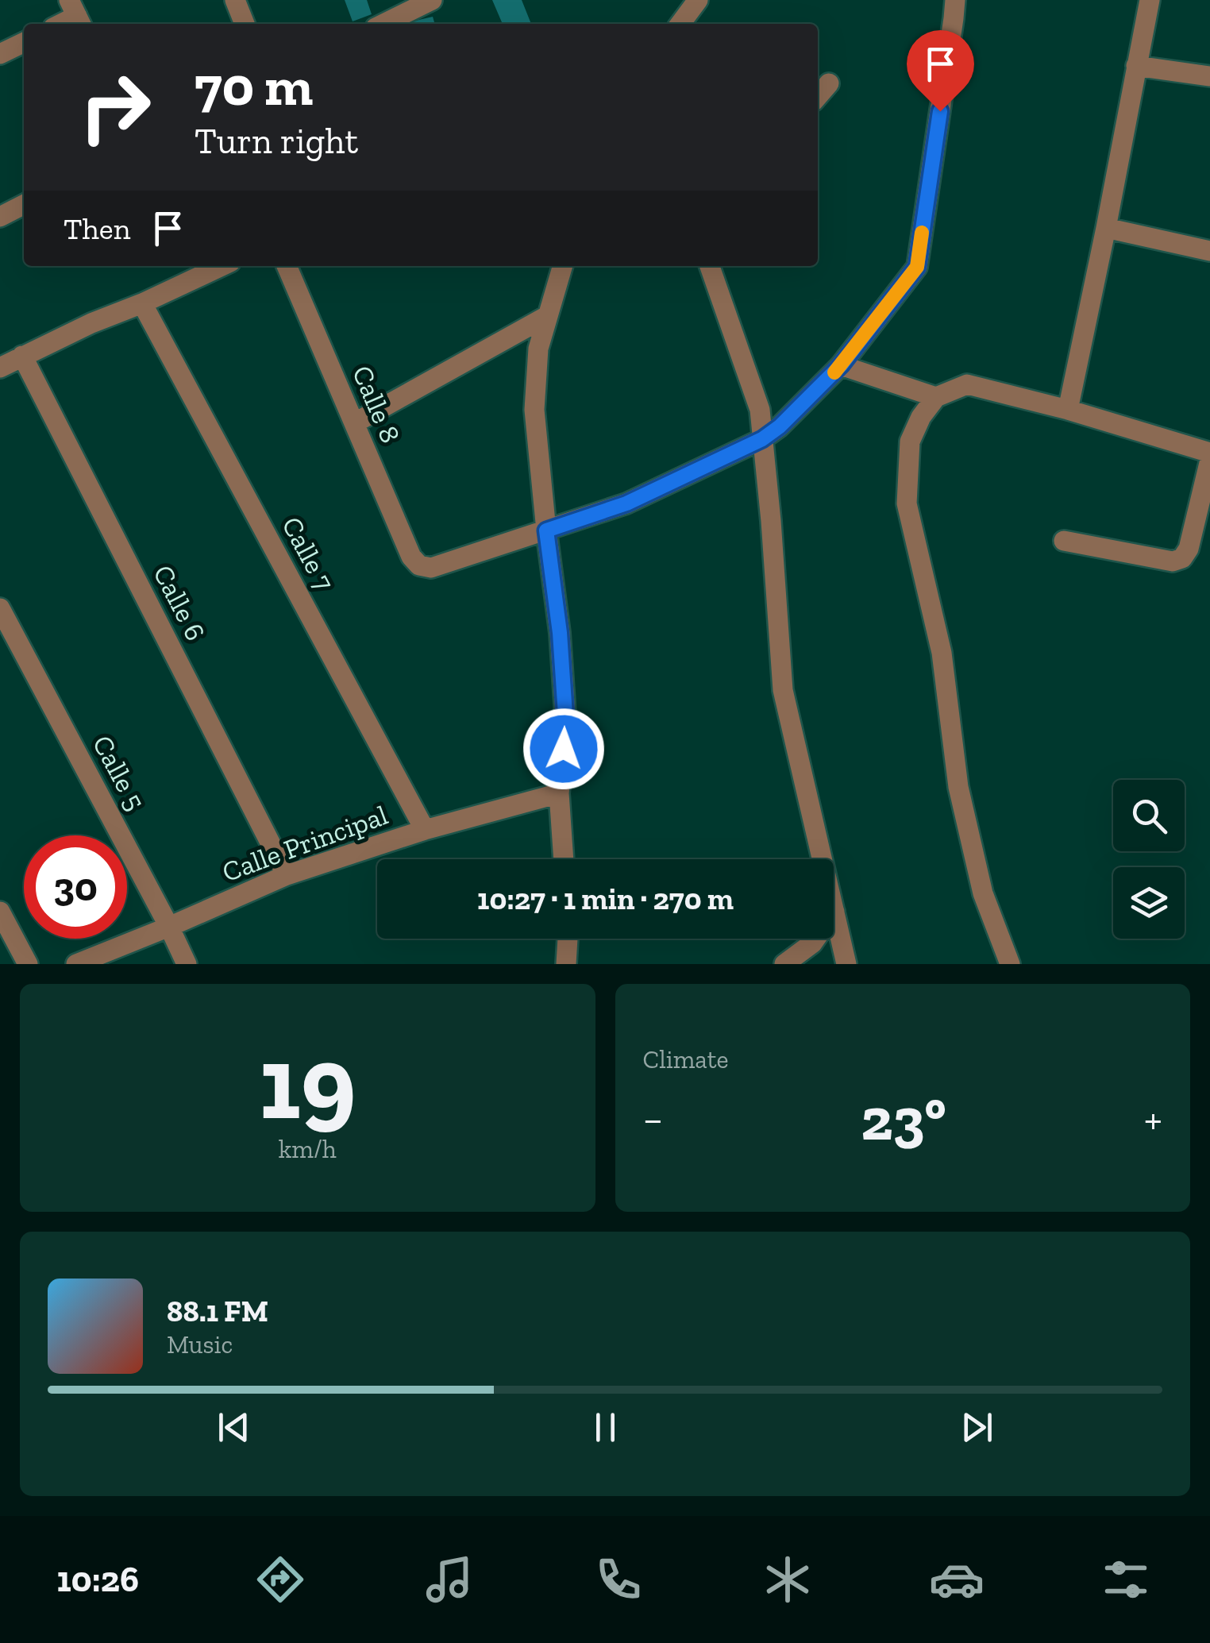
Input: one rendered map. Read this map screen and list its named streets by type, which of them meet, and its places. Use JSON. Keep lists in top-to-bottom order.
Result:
{
  "streets": {
    "street": [
      "Calle 8",
      "Calle 7",
      "Calle 6",
      "Calle 5",
      "Calle Principal"
    ]
  },
  "crossings": [
    ["Calle 7", "Calle Principal"],
    ["Calle 6", "Calle Principal"],
    ["Calle 5", "Calle Principal"]
  ],
  "page": {
    "turn": ["70 m", "Turn right"],
    "then": "Then",
    "limit": "30",
    "trip": "10:27 · 1 min · 270 m",
    "tile": [
      ["19", "km/h"],
      "Climate"
    ],
    "heat": ["−", "23°", "+"],
    "song": ["88.1 FM", "Music"],
    "tabs": "10:26"
  }
}
